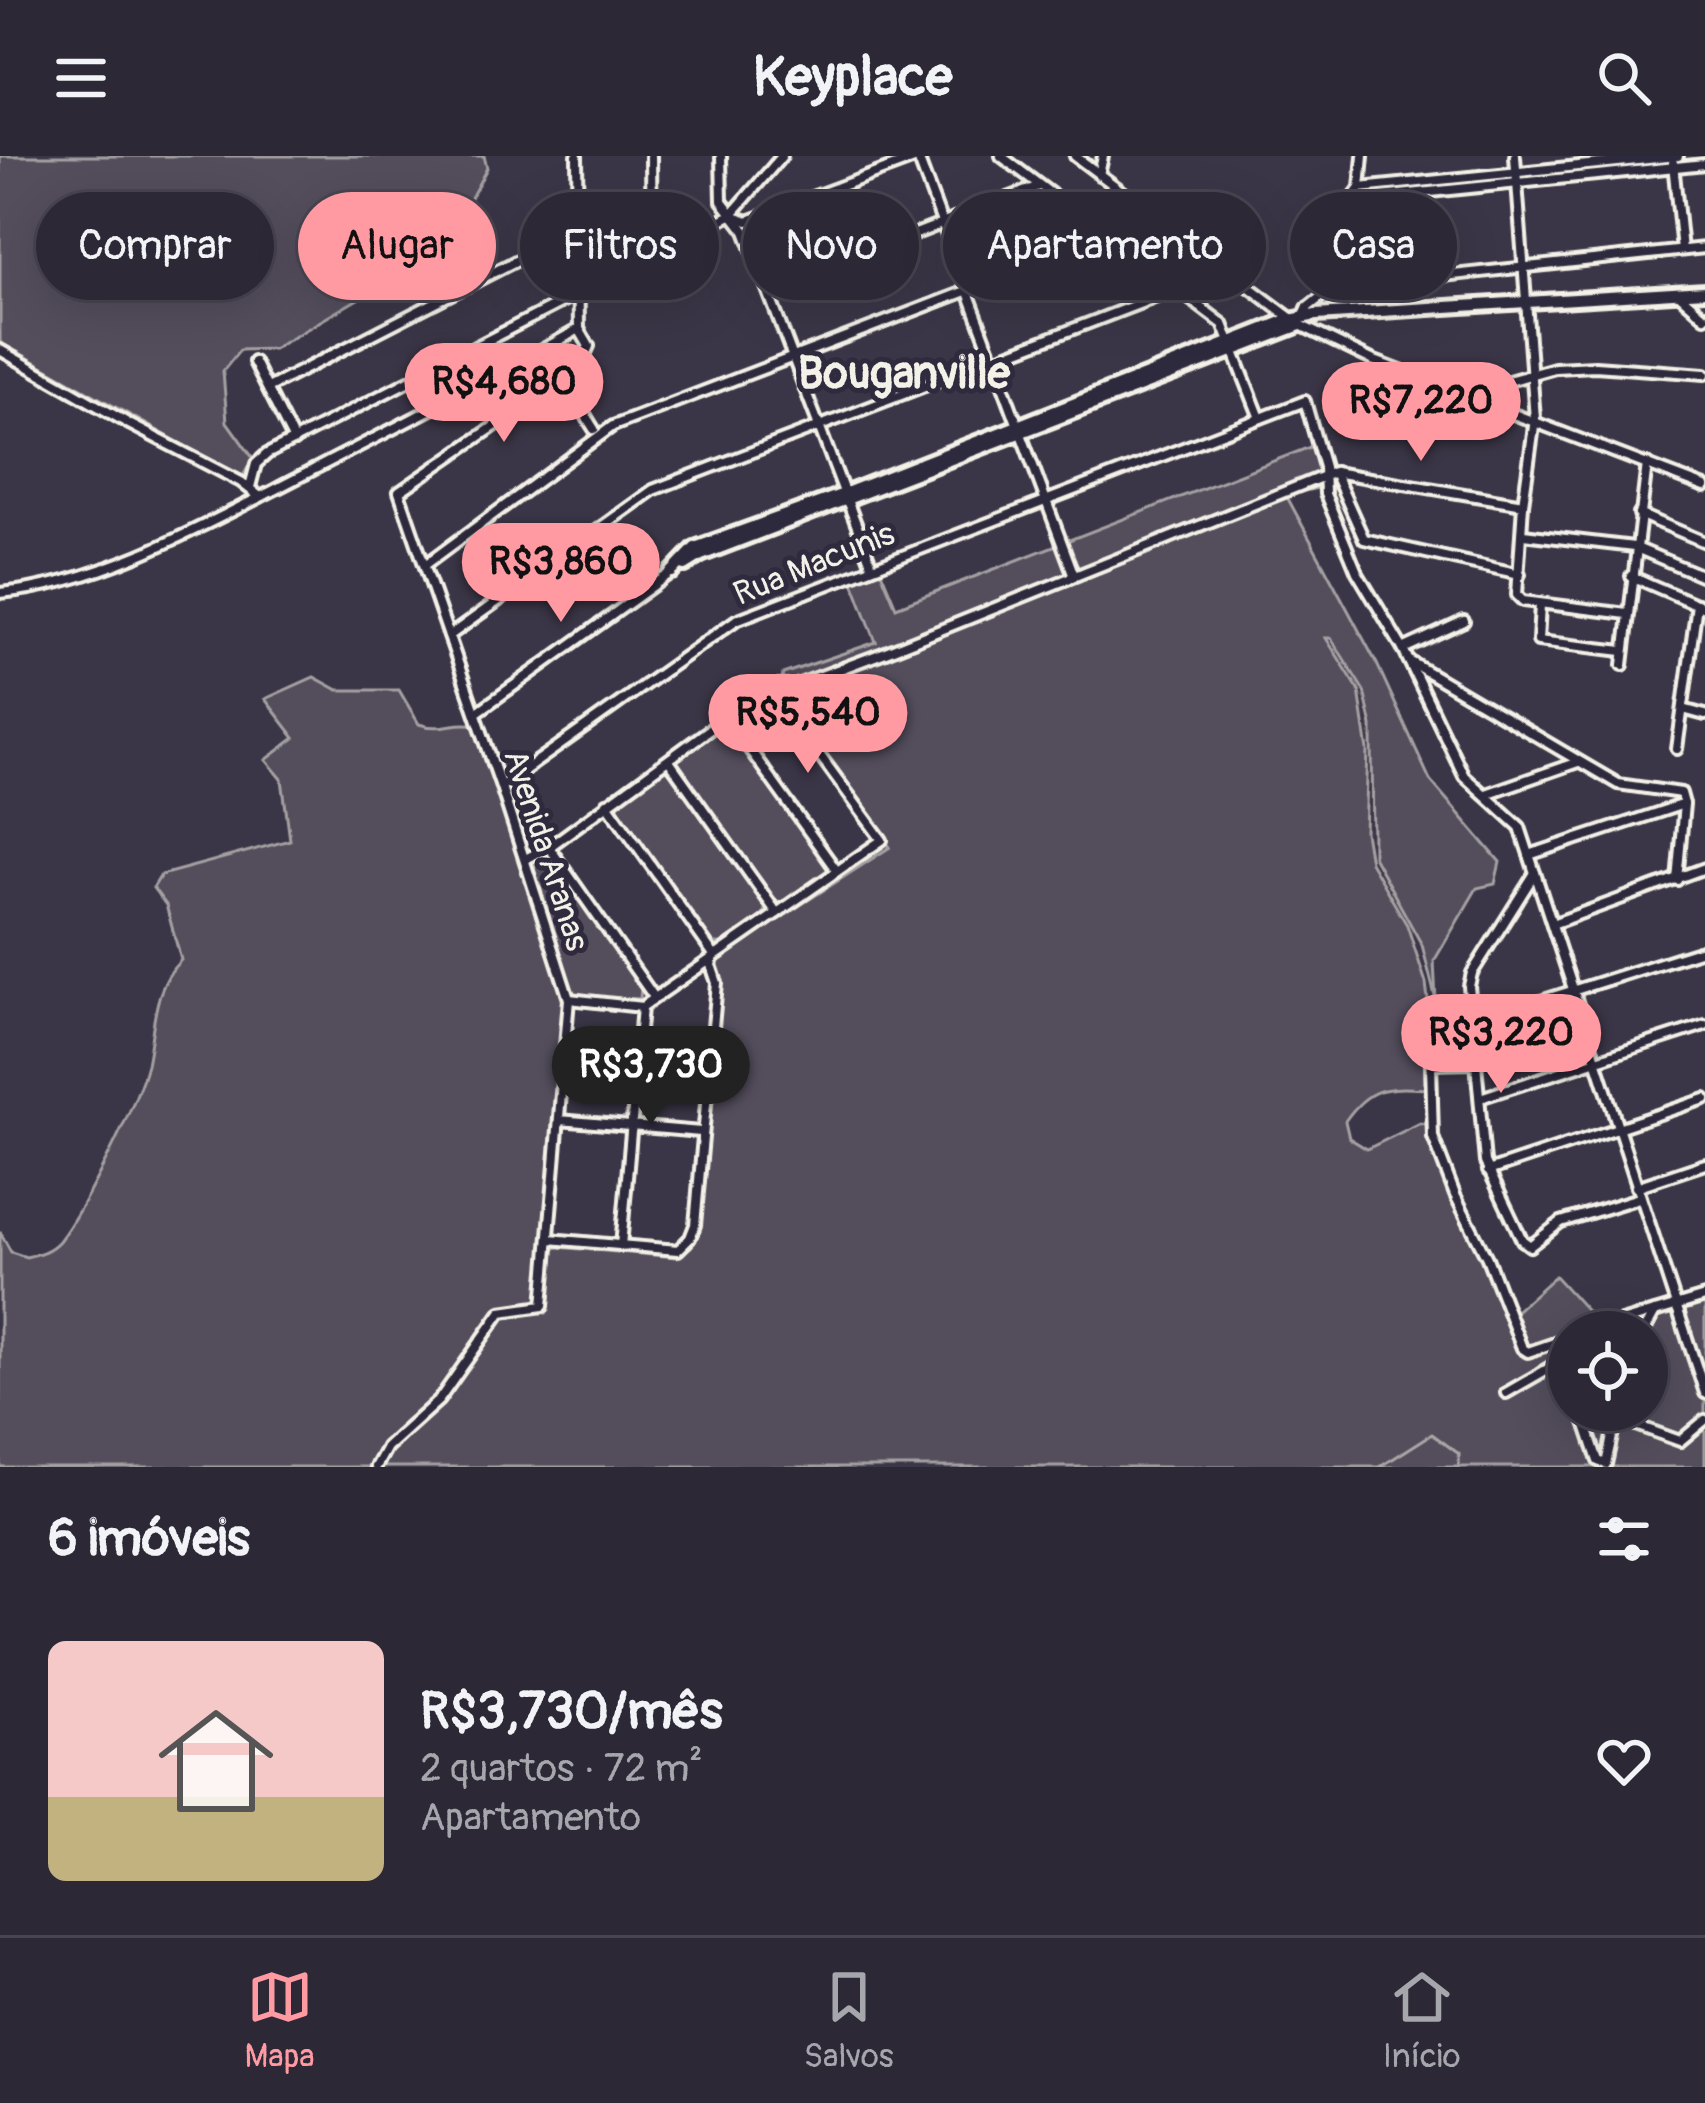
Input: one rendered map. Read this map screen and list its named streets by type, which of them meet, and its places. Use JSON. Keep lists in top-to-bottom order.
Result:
{
  "streets": {
    "street": ["Rua Macunis", "Avenida Aranas"]
  },
  "crossings": [
    ["Rua Macunis", "Avenida Aranas"]
  ],
  "districts": ["Bouganville"],
  "page": {
    "header": "Keyplace",
    "chip": [
      "Comprar",
      "Alugar",
      "Filtros",
      "Novo",
      "Apartamento",
      "Casa"
    ],
    "price": [
      "R$4,680",
      "R$7,220",
      "R$3,860",
      "R$5,540",
      "R$3,220",
      "R$3,730"
    ],
    "heading": "6 imóveis",
    "list": [
      {
        "name": "R$3,730/mês",
        "note": "2 quartos · 72 m² · Apartamento"
      }
    ],
    "tabs": ["Mapa", "Salvos", "Início"]
  }
}
